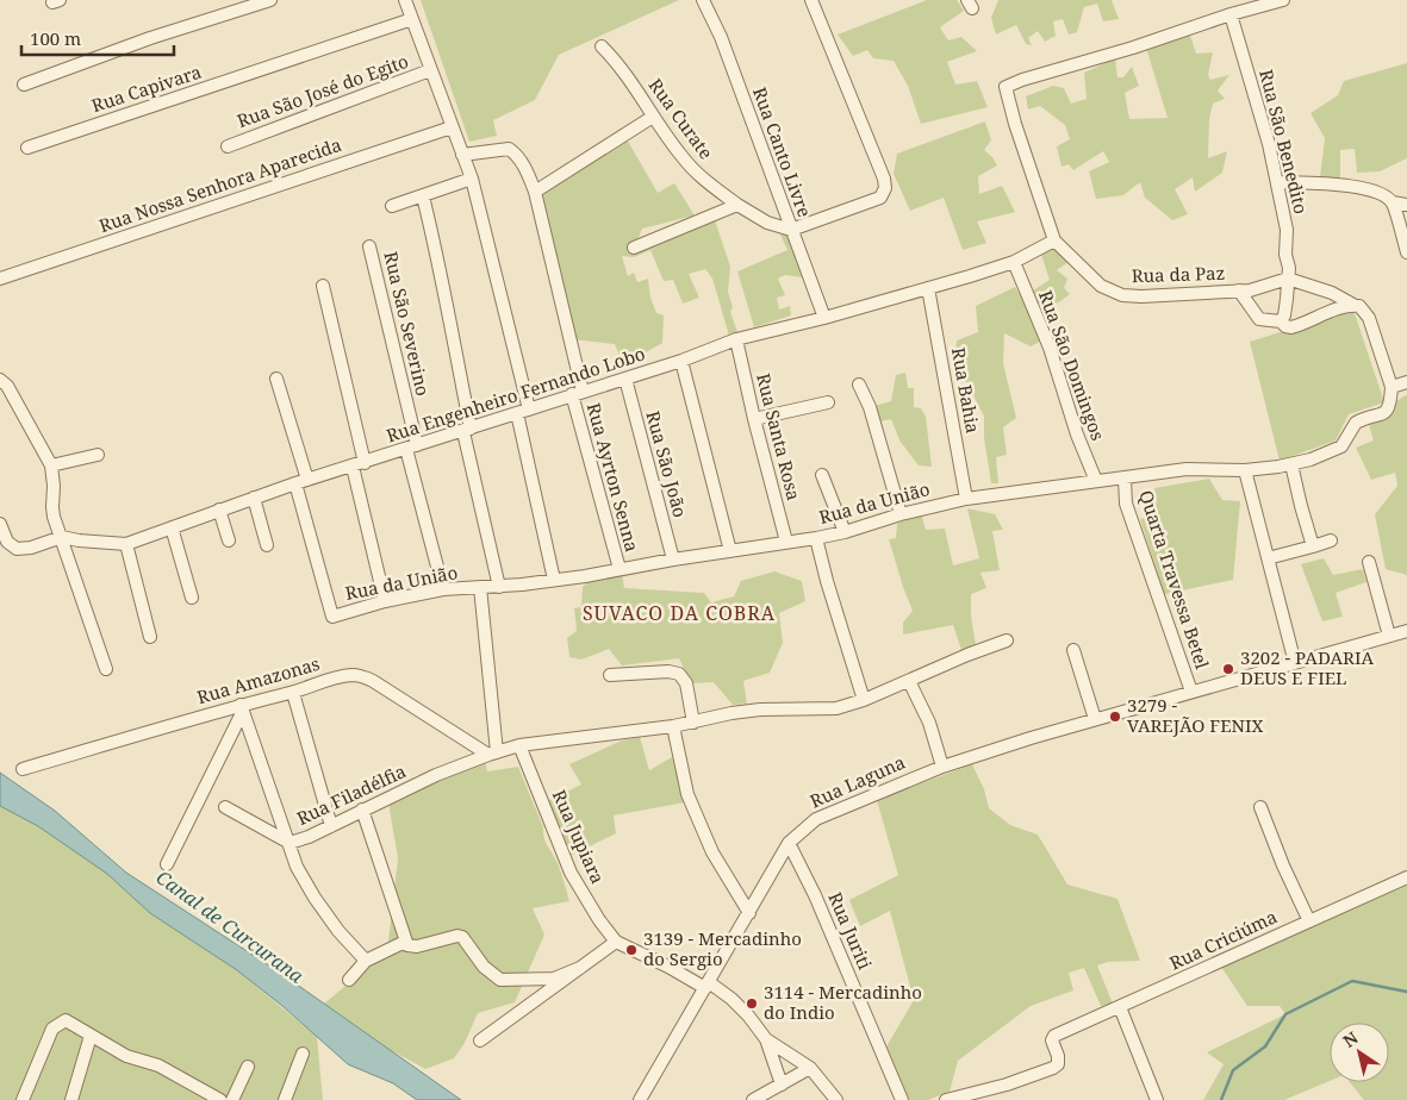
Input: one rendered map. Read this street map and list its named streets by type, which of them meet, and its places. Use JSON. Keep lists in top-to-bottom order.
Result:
{
  "streets": {
    "street": [
      "Rua Capivara",
      "Rua São José do Egito",
      "Rua Curate",
      "Rua São Benedito",
      "Rua Canto Livre",
      "Rua Nossa Senhora Aparecida",
      "Rua da Paz",
      "Rua São Severino",
      "Rua São Domingos",
      "Rua Bahia",
      "Rua Engenheiro Fernando Lobo",
      "Rua Santa Rosa",
      "Rua São João",
      "Rua Ayrton Senna",
      "Rua da União",
      "Quarta Travessa Betel",
      "Rua Amazonas",
      "Rua Laguna",
      "Rua Filadélfia",
      "Rua Jupiara",
      "Rua Juriti",
      "Rua Criciúma"
    ]
  },
  "crossings": [
    ["Rua Curate", "Rua Canto Livre"],
    ["Rua São Benedito", "Rua da Paz"],
    ["Rua Canto Livre", "Rua Engenheiro Fernando Lobo"],
    ["Rua da Paz", "Rua Engenheiro Fernando Lobo"],
    ["Rua São Severino", "Rua Engenheiro Fernando Lobo"],
    ["Rua São Severino", "Rua da União"],
    ["Rua São Domingos", "Rua Engenheiro Fernando Lobo"],
    ["Rua São Domingos", "Rua da União"],
    ["Rua Bahia", "Rua Engenheiro Fernando Lobo"],
    ["Rua Bahia", "Rua da União"],
    ["Rua Engenheiro Fernando Lobo", "Rua Santa Rosa"],
    ["Rua Engenheiro Fernando Lobo", "Rua São João"],
    ["Rua Engenheiro Fernando Lobo", "Rua Ayrton Senna"],
    ["Rua Engenheiro Fernando Lobo", "Rua da União"],
    ["Rua Santa Rosa", "Rua da União"],
    ["Rua São João", "Rua da União"],
    ["Rua Ayrton Senna", "Rua da União"],
    ["Rua da União", "Quarta Travessa Betel"],
    ["Quarta Travessa Betel", "Rua Laguna"],
    ["Rua Amazonas", "Rua Filadélfia"],
    ["Rua Laguna", "Rua Jupiara"],
    ["Rua Laguna", "Rua Juriti"],
    ["Rua Filadélfia", "Rua Jupiara"]
  ],
  "districts": ["SUVACO DA COBRA"],
  "water": ["Canal de Curcurana"],
  "places": [
    "3202 - PADARIA DEUS E FIEL",
    "3279 - VAREJÃO FENIX",
    "3139 - Mercadinho do Sergio",
    "3114 - Mercadinho do Indio"
  ],
  "scale_bar": "100 m",
  "north": "top left"
}
